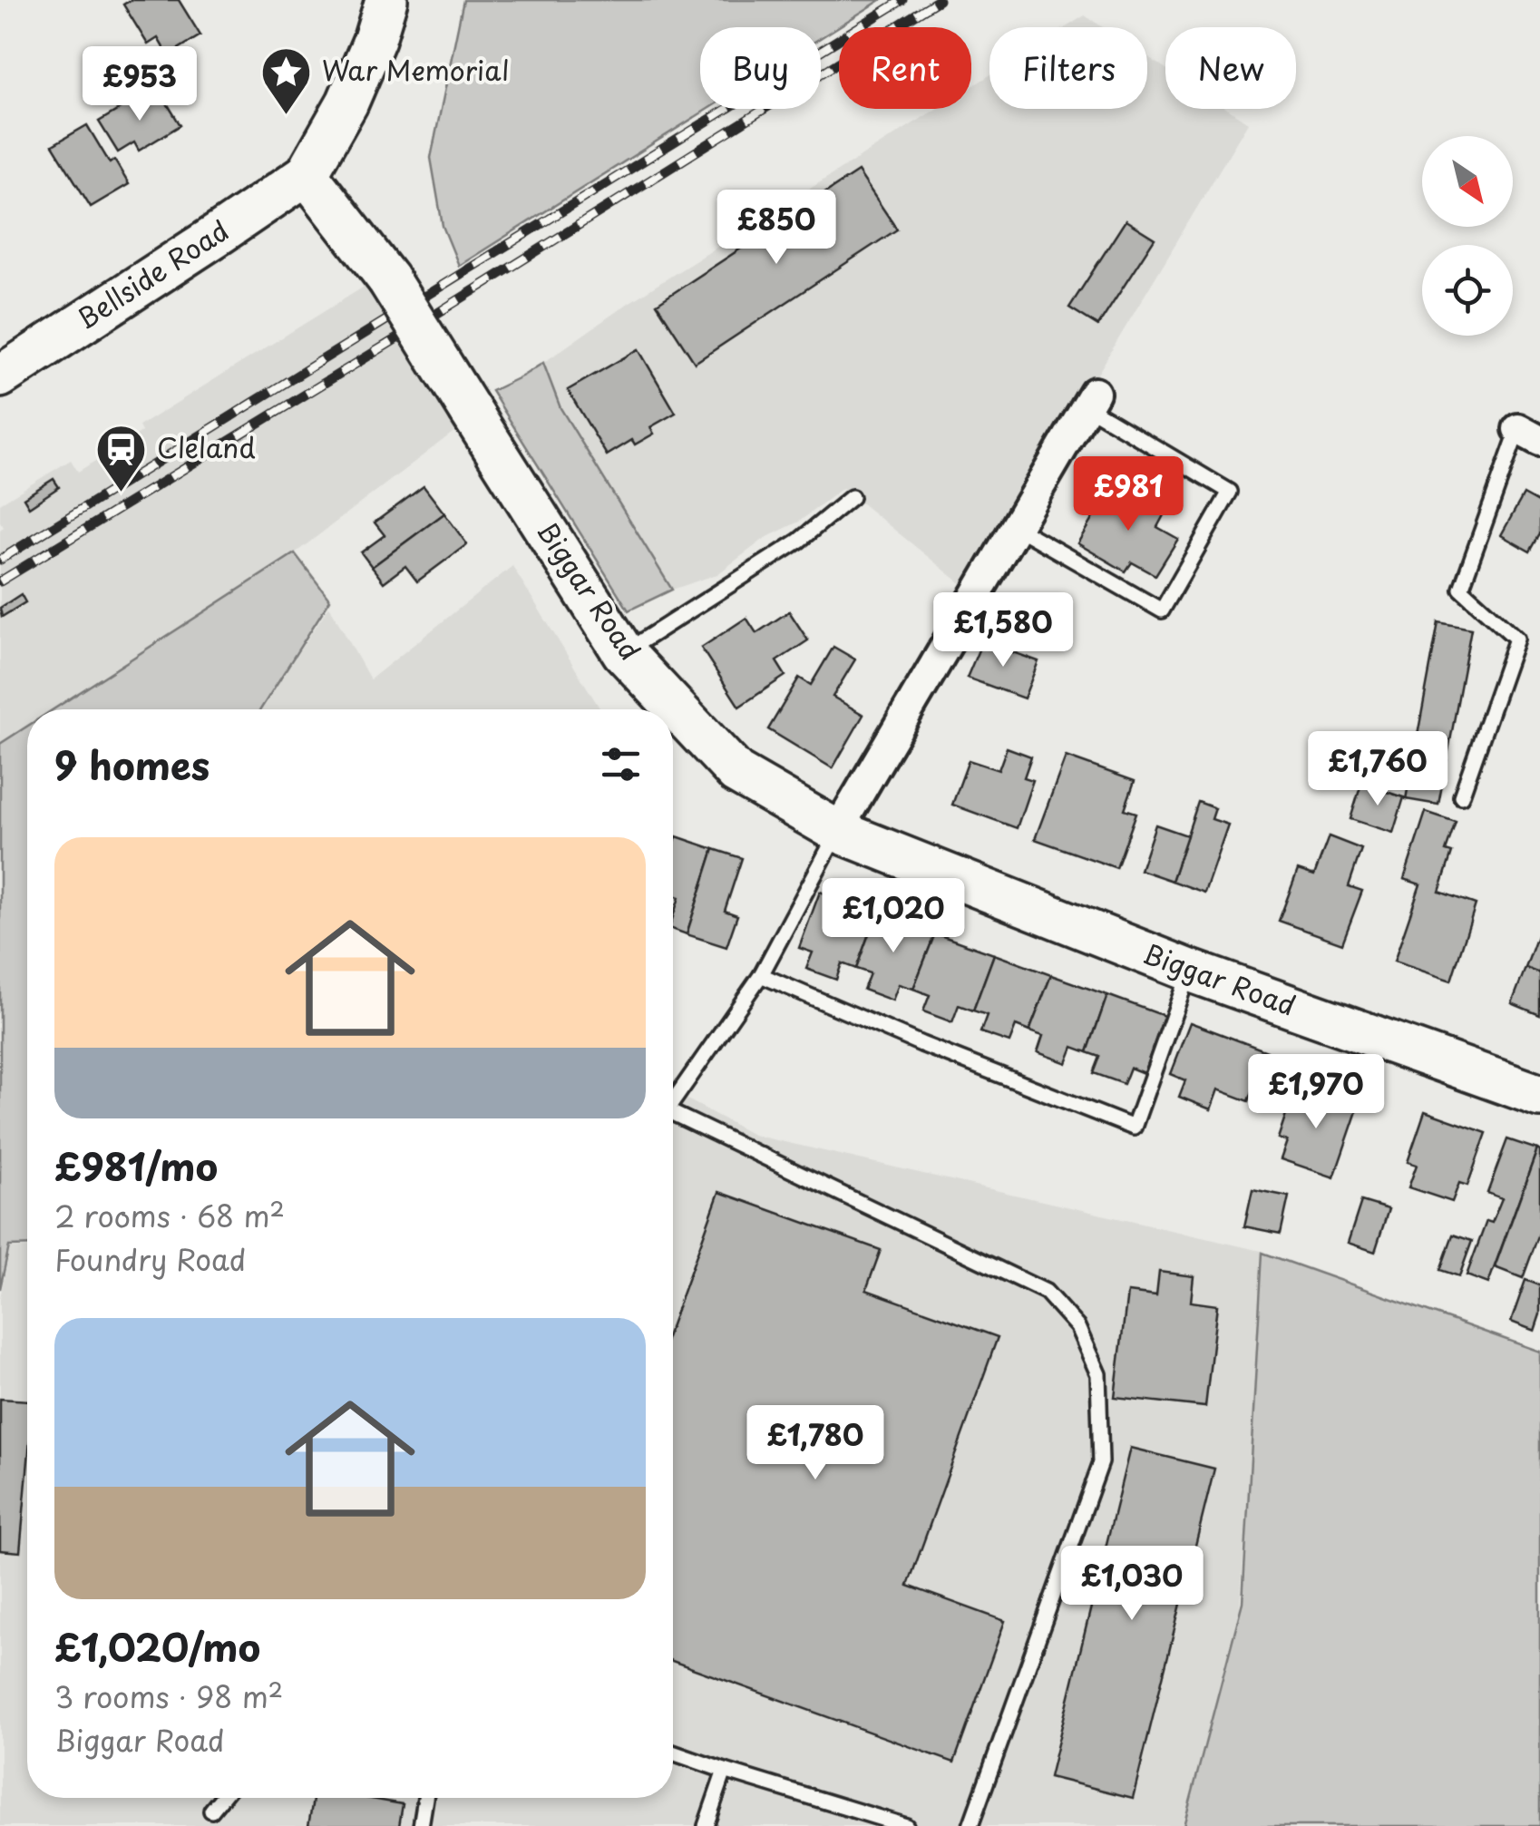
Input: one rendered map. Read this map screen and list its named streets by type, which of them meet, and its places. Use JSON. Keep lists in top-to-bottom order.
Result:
{
  "streets": {
    "street": ["Bellside Road", "Biggar Road"]
  },
  "crossings": [
    ["Bellside Road", "Biggar Road"]
  ],
  "places": {
    "place": ["War Memorial"],
    "station": ["Cleland"]
  },
  "north": "bottom right",
  "page": {
    "chip": [
      "Buy",
      "Rent",
      "Filters",
      "New"
    ],
    "price": [
      "£953",
      "£850",
      "£981",
      "£1,580",
      "£1,760",
      "£1,020",
      "£1,970",
      "£1,780",
      "£1,030"
    ],
    "heading": "9 homes",
    "list": [
      {
        "name": "£981/mo",
        "note": "2 rooms · 68 m² · Foundry Road"
      },
      {
        "name": "£1,020/mo",
        "note": "3 rooms · 98 m² · Biggar Road"
      }
    ]
  }
}
